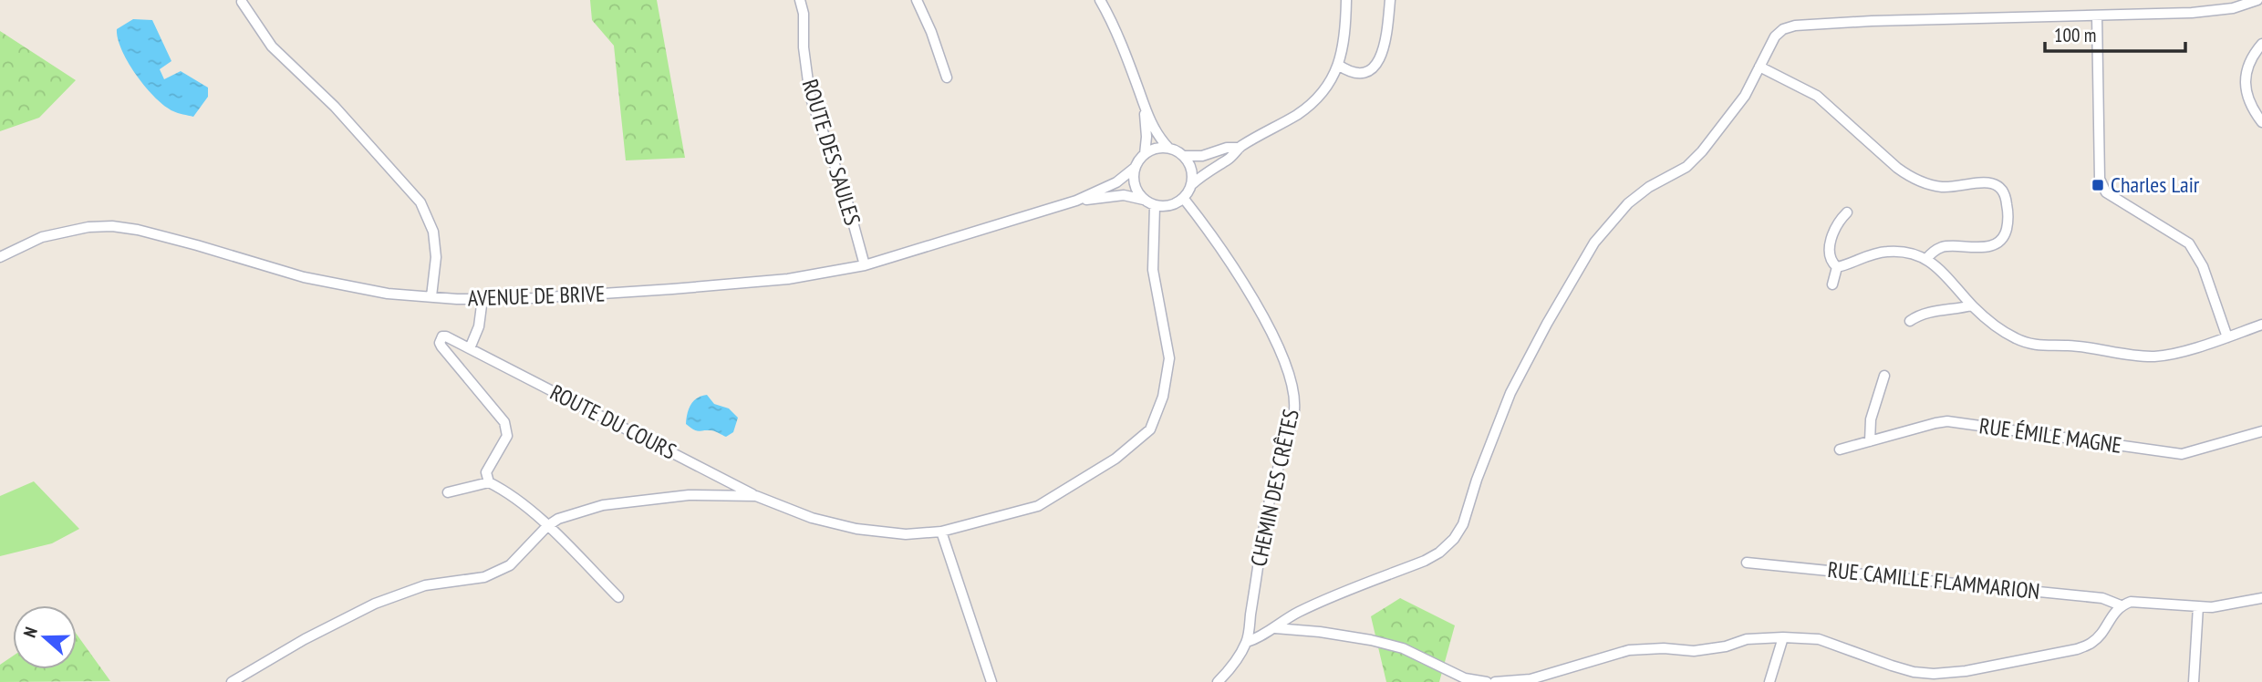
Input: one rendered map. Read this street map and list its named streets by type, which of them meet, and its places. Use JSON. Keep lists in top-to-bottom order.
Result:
{
  "streets": {
    "street": [
      "ROUTE DES SAULES",
      "AVENUE DE BRIVE",
      "ROUTE DU COURS",
      "RUE ÉMILE MAGNE",
      "CHEMIN DES CRÊTES",
      "RUE CAMILLE FLAMMARION"
    ]
  },
  "crossings": [
    ["ROUTE DES SAULES", "AVENUE DE BRIVE"],
    ["ROUTE DU COURS", "CHEMIN DES CRÊTES"]
  ],
  "places": {
    "transit": ["Charles Lair"]
  },
  "scale_bar": "100 m",
  "north": "left"
}
